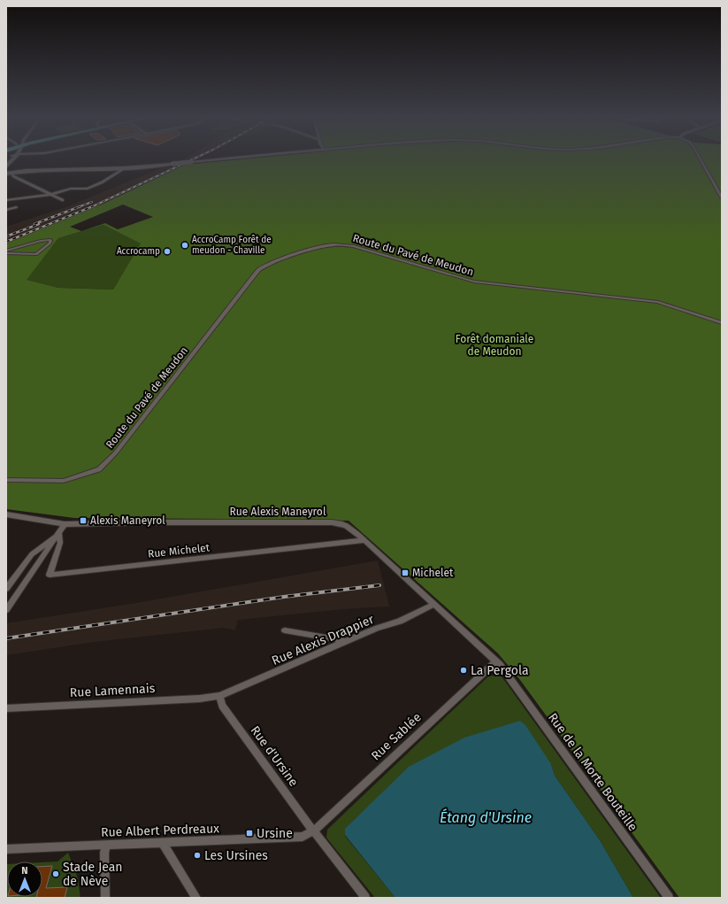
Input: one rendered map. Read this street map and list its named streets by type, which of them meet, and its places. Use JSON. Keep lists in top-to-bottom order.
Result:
{
  "streets": {
    "street": [
      "Route du Pavé de Meudon",
      "Rue Alexis Maneyrol",
      "Rue Michelet",
      "Rue Alexis Drappier",
      "Rue Lamennais",
      "Rue Sablée",
      "Rue d'Ursine",
      "Rue de la Morte Bouteille",
      "Rue Albert Perdreaux"
    ]
  },
  "crossings": [
    ["Rue Alexis Maneyrol", "Rue Michelet"],
    ["Rue Alexis Maneyrol", "Rue Alexis Drappier"],
    ["Rue Alexis Maneyrol", "Rue Sablée"],
    ["Rue Alexis Maneyrol", "Rue de la Morte Bouteille"],
    ["Rue Alexis Drappier", "Rue Lamennais"],
    ["Rue Alexis Drappier", "Rue d'Ursine"],
    ["Rue Lamennais", "Rue d'Ursine"],
    ["Rue Sablée", "Rue d'Ursine"],
    ["Rue Sablée", "Rue de la Morte Bouteille"],
    ["Rue Sablée", "Rue Albert Perdreaux"],
    ["Rue d'Ursine", "Rue Albert Perdreaux"]
  ],
  "water": ["Étang d'Ursine"],
  "parks": ["Forêt domaniale de Meudon"],
  "places": {
    "other": [
      "AccroCamp Forêt de meudon - Chaville",
      "Accrocamp",
      "La Pergola",
      "Les Ursines",
      "Stade Jean de Nève"
    ],
    "transit": ["Alexis Maneyrol", "Michelet", "Ursine"]
  },
  "north": "top"
}
